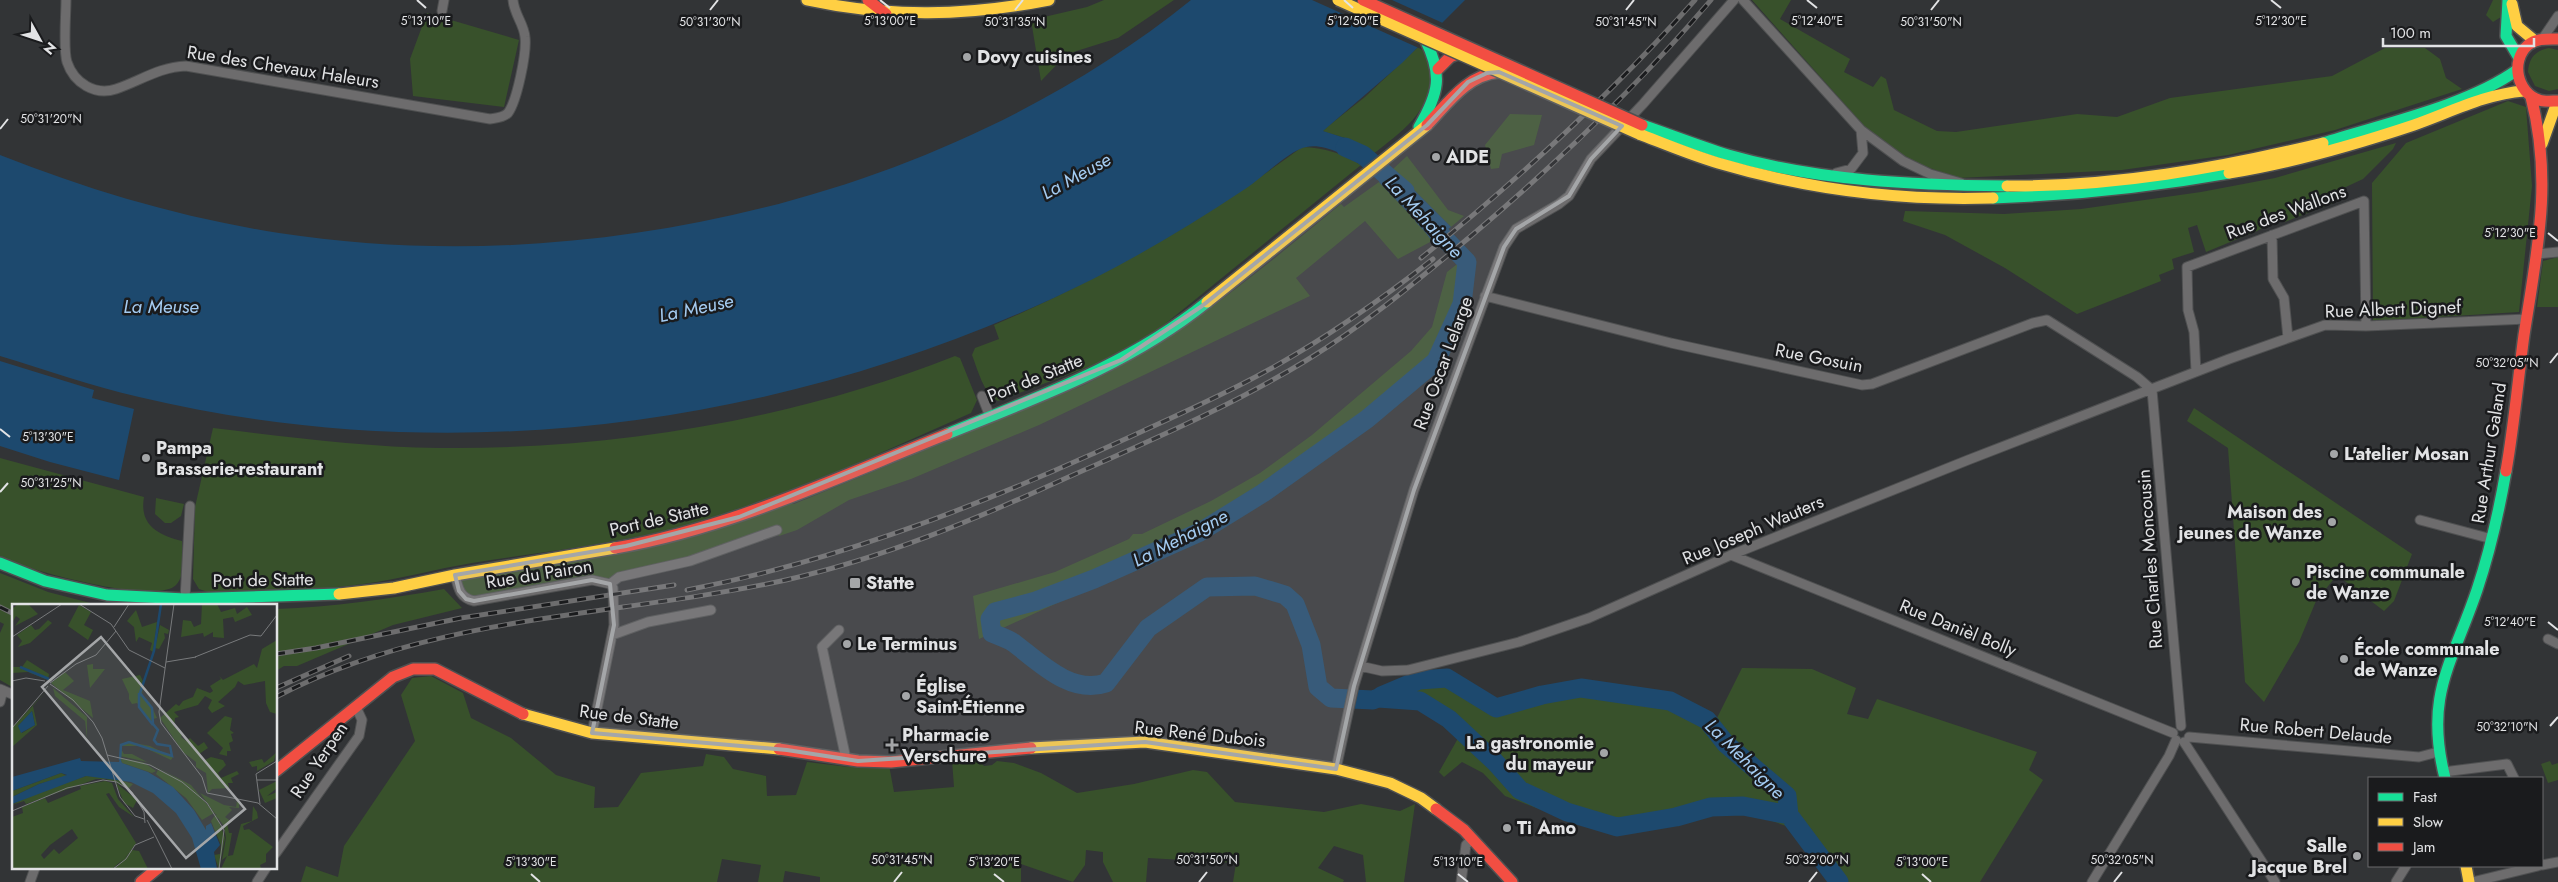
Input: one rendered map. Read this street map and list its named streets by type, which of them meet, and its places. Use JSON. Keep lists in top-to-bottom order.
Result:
{
  "streets": {
    "main road": [
      "Port de Statte",
      "Rue Arthur Galand",
      "Rue de Statte",
      "Rue René Dubois"
    ],
    "street": [
      "Rue des Chevaux Haleurs",
      "Rue des Wallons",
      "Rue Albert Dignef",
      "Rue Gosuin",
      "Rue Oscar Lelarge",
      "Rue Joseph Wauters",
      "Rue Charles Moncousin",
      "Rue du Pairon",
      "Rue Danièl Bolly",
      "Rue Robert Delaude",
      "Rue Yerpen"
    ]
  },
  "crossings": [
    ["Rue des Wallons", "Rue Albert Dignef"],
    ["Rue Albert Dignef", "Rue Gosuin"],
    ["Rue Albert Dignef", "Rue Arthur Galand"],
    ["Rue Albert Dignef", "Rue Joseph Wauters"],
    ["Rue Albert Dignef", "Rue Charles Moncousin"],
    ["Rue Gosuin", "Rue Oscar Lelarge"],
    ["Rue Gosuin", "Rue Joseph Wauters"],
    ["Rue Gosuin", "Rue Charles Moncousin"],
    ["Rue Oscar Lelarge", "Rue Joseph Wauters"],
    ["Rue Oscar Lelarge", "Rue René Dubois"],
    ["Port de Statte", "Rue du Pairon"],
    ["Rue Arthur Galand", "Rue Robert Delaude"],
    ["Rue Joseph Wauters", "Rue Charles Moncousin"],
    ["Rue Joseph Wauters", "Rue Danièl Bolly"],
    ["Rue du Pairon", "Rue de Statte"],
    ["Rue Danièl Bolly", "Rue Robert Delaude"],
    ["Rue de Statte", "Rue René Dubois"],
    ["Rue de Statte", "Rue Yerpen"]
  ],
  "water": ["La Meuse", "La Mehaigne"],
  "places": {
    "other": [
      "Dovy cuisines",
      "AIDE",
      "L'atelier Mosan",
      "Pampa Brasserie-restaurant",
      "Maison des jeunes de Wanze",
      "Piscine communale de Wanze",
      "Le Terminus",
      "École communale de Wanze",
      "Église Saint-Étienne",
      "La gastronomie du mayeur",
      "Ti Amo",
      "Salle Jacque Brel"
    ],
    "transit": ["Statte"],
    "health": ["Pharmacie Verschure"]
  },
  "legend": ["Fast", "Slow", "Jam"],
  "scale_bar": "100 m",
  "north": "bottom right",
  "coordinates": [
    "5°13'00\"E",
    "5°12'40\"E",
    "5°13'10\"E",
    "5°12'50\"E",
    "5°12'30\"E",
    "50°31'30\"N",
    "50°31'35\"N",
    "50°31'45\"N",
    "50°31'50\"N",
    "50°31'20\"N",
    "50°32'05\"N",
    "5°13'30\"E",
    "50°31'25\"N",
    "50°32'10\"N",
    "50°32'00\"N",
    "5°13'20\"E"
  ]
}
